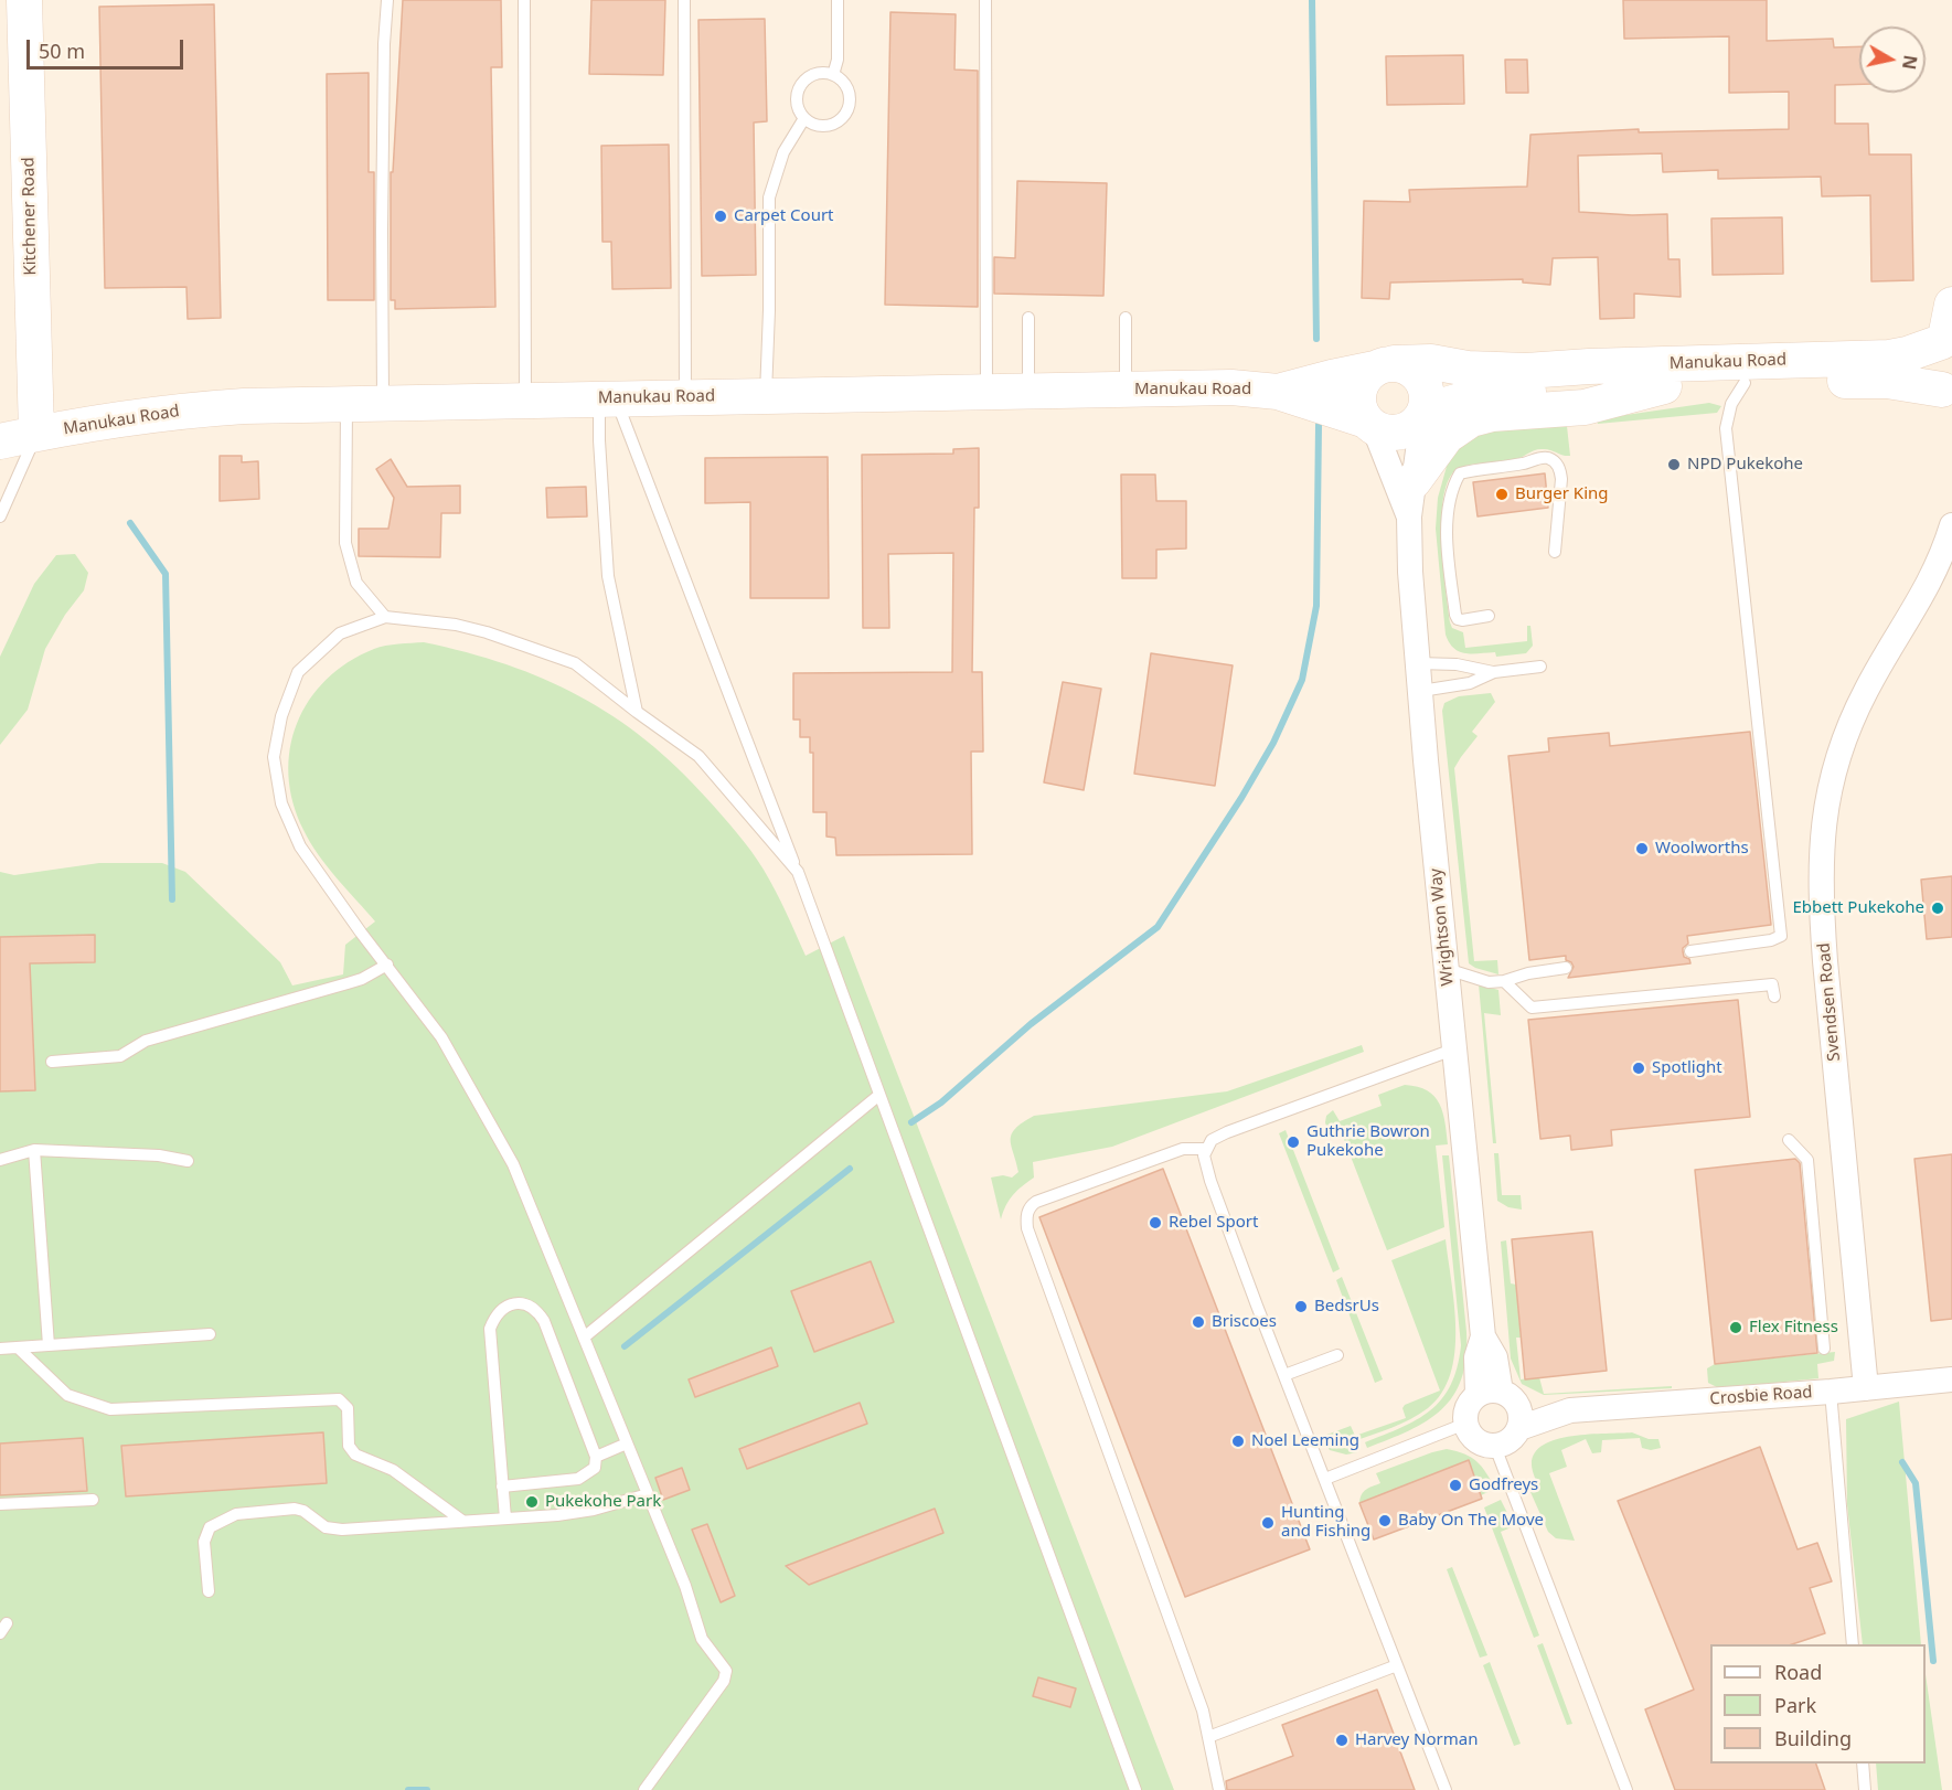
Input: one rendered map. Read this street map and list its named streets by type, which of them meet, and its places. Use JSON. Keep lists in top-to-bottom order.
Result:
{
  "streets": {
    "main road": ["Kitchener Road", "Manukau Road"],
    "street": ["Wrightson Way", "Svendsen Road", "Crosbie Road"]
  },
  "crossings": [
    ["Kitchener Road", "Manukau Road"],
    ["Manukau Road", "Wrightson Way"],
    ["Wrightson Way", "Crosbie Road"],
    ["Svendsen Road", "Crosbie Road"]
  ],
  "places": [
    "Carpet Court",
    "NPD Pukekohe",
    "Burger King",
    "Woolworths",
    "Ebbett Pukekohe",
    "Spotlight",
    "Guthrie Bowron Pukekohe",
    "Rebel Sport",
    "BedsrUs",
    "Briscoes",
    "Flex Fitness",
    "Noel Leeming",
    "Godfreys",
    "Pukekohe Park",
    "Baby On The Move",
    "Hunting and Fishing",
    "Harvey Norman"
  ],
  "legend": ["Road", "Park", "Building"],
  "scale_bar": "50 m",
  "north": "right"
}
